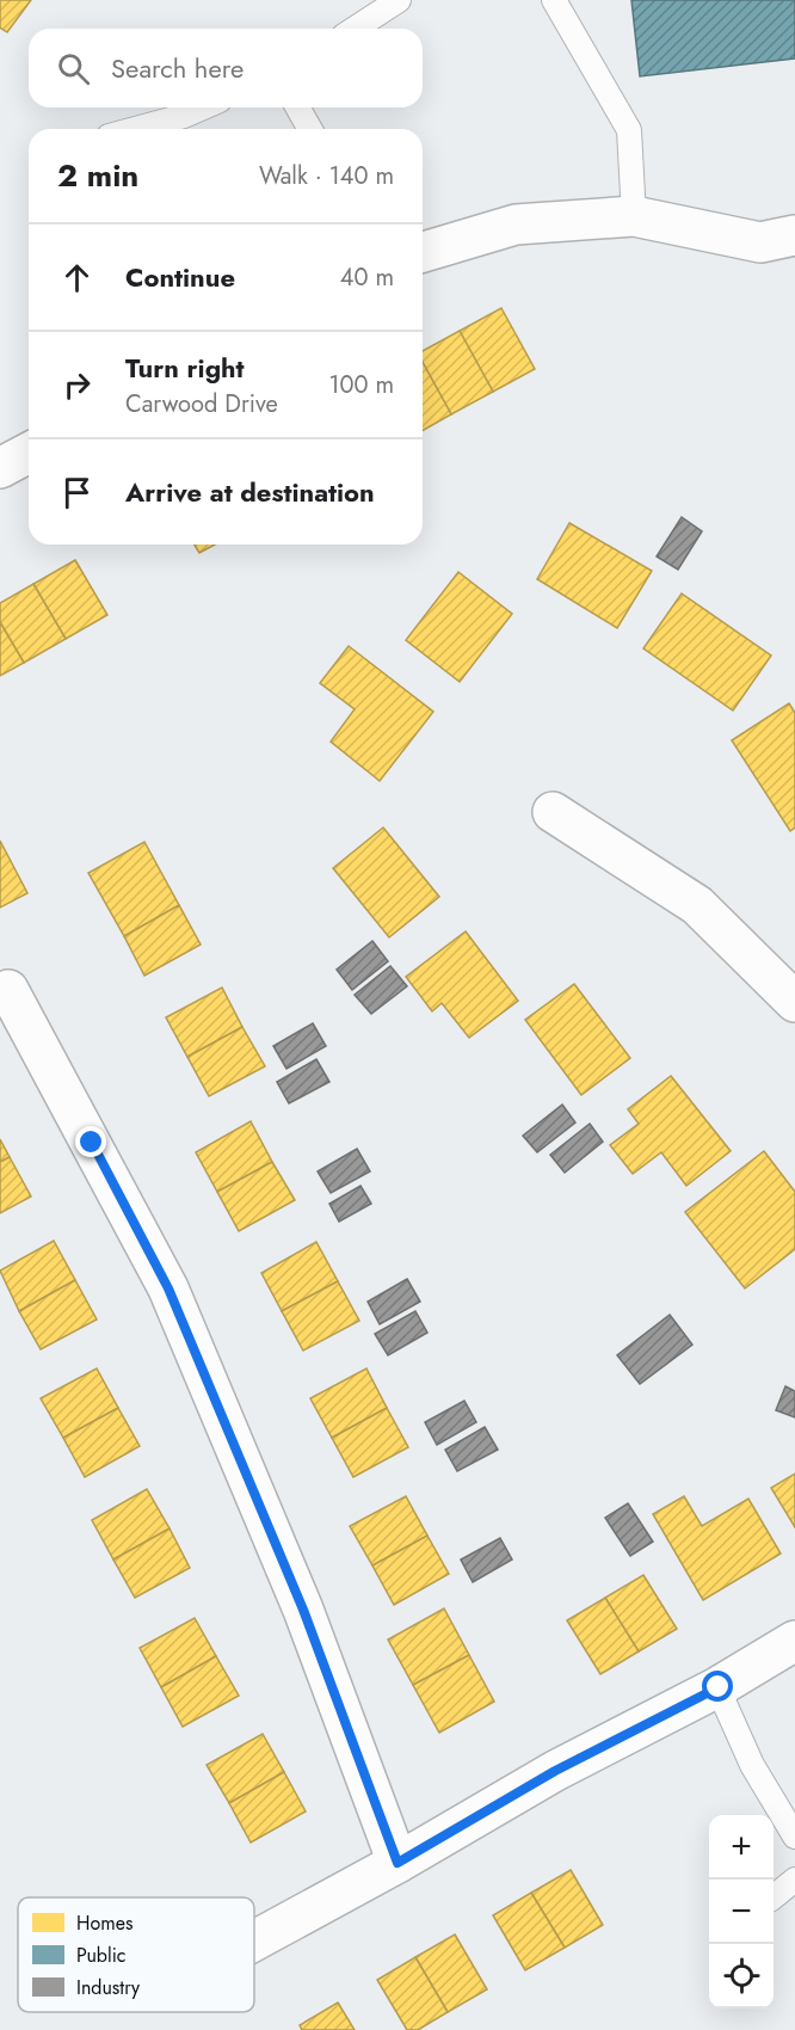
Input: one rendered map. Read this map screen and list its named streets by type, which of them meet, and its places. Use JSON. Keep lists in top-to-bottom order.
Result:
{
  "legend": ["Homes", "Public", "Industry"],
  "page": {
    "search": "Search here",
    "heading": ["2 min", "Walk · 140 m"],
    "list": [
      ["Continue", "40 m"],
      ["Turn right", "Carwood Drive", "100 m"],
      "Arrive at destination"
    ],
    "map_buttons": ["+", "−"]
  }
}
